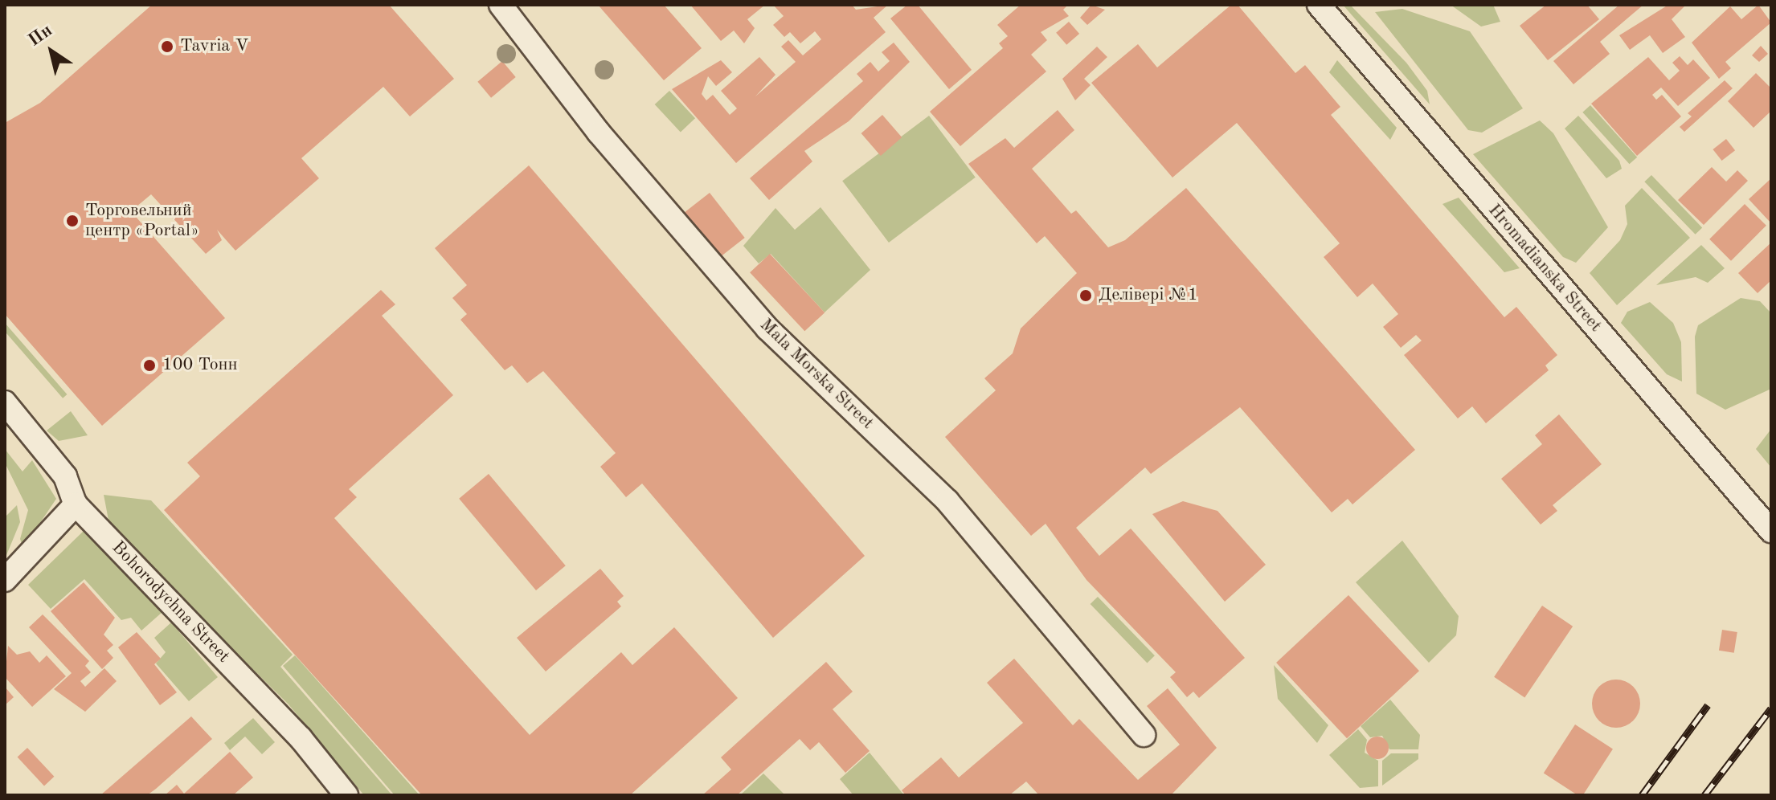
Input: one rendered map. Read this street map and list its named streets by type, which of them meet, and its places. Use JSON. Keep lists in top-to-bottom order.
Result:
{
  "streets": {
    "street": ["Hromadianska Street", "Mala Morska Street", "Bohorodychna Street"]
  },
  "places": [
    "Tavria V",
    "Торговельний центр «Portal»",
    "Делівері №1",
    "100 Тонн"
  ],
  "north": "top left"
}
